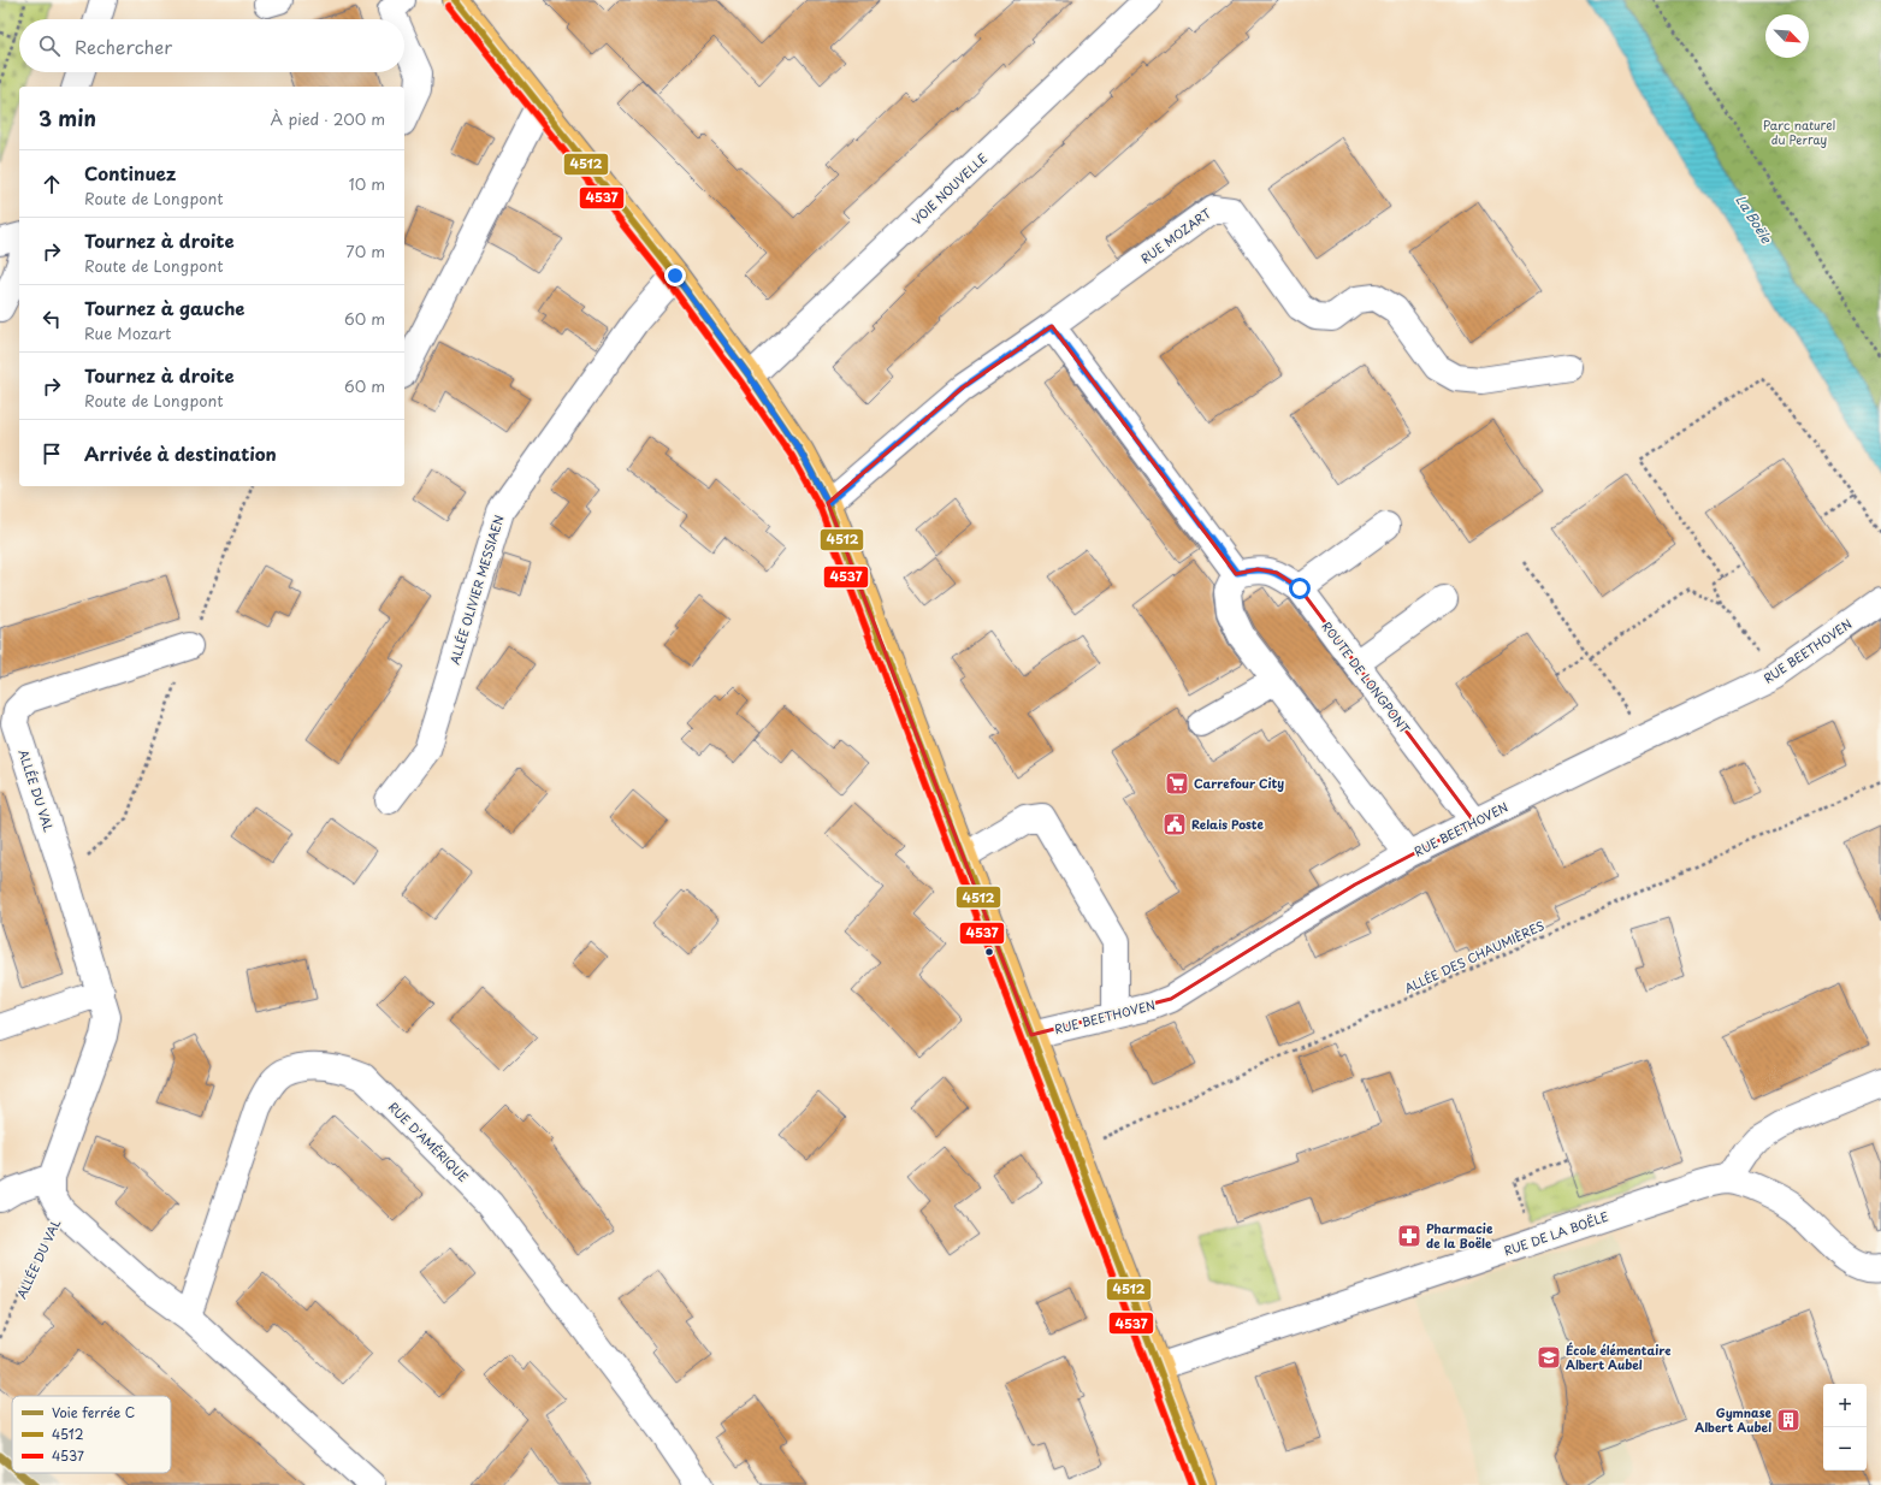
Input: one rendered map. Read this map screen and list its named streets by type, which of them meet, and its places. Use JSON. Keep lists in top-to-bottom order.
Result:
{
  "streets": {
    "street": [
      "VOIE NOUVELLE",
      "RUE MOZART",
      "ALLÉE OLIVIER MESSIAEN",
      "RUE BEETHOVEN",
      "ROUTE DE LONGPONT",
      "ALLÉE DU VAL",
      "RUE D'AMÉRIQUE",
      "RUE DE LA BOËLE"
    ],
    "path": ["ALLÉE DES CHAUMIÈRES"]
  },
  "crossings": [
    ["RUE BEETHOVEN", "ROUTE DE LONGPONT"]
  ],
  "water": ["La Boële"],
  "parks": ["Parc naturel du Perray"],
  "places": {
    "supermarket": ["Carrefour City"],
    "public building": ["Relais Poste"],
    "pharmacy": ["Pharmacie de la Boële"],
    "school or university": ["École élémentaire Albert Aubel"],
    "building": ["Gymnase Albert Aubel"]
  },
  "lines": ["transit line 4512", "transit line 4537", "rail line C"],
  "legend": ["Voie ferrée C", "4512", "4537"],
  "north": "bottom right",
  "page": {
    "search": "Rechercher",
    "heading": ["3 min", "À pied · 200 m"],
    "list": [
      ["Continuez", "Route de Longpont", "10 m"],
      ["Tournez à droite", "Route de Longpont", "70 m"],
      ["Tournez à gauche", "Rue Mozart", "60 m"],
      ["Tournez à droite", "Route de Longpont", "60 m"],
      "Arrivée à destination"
    ],
    "map_buttons": ["+", "−"]
  }
}
